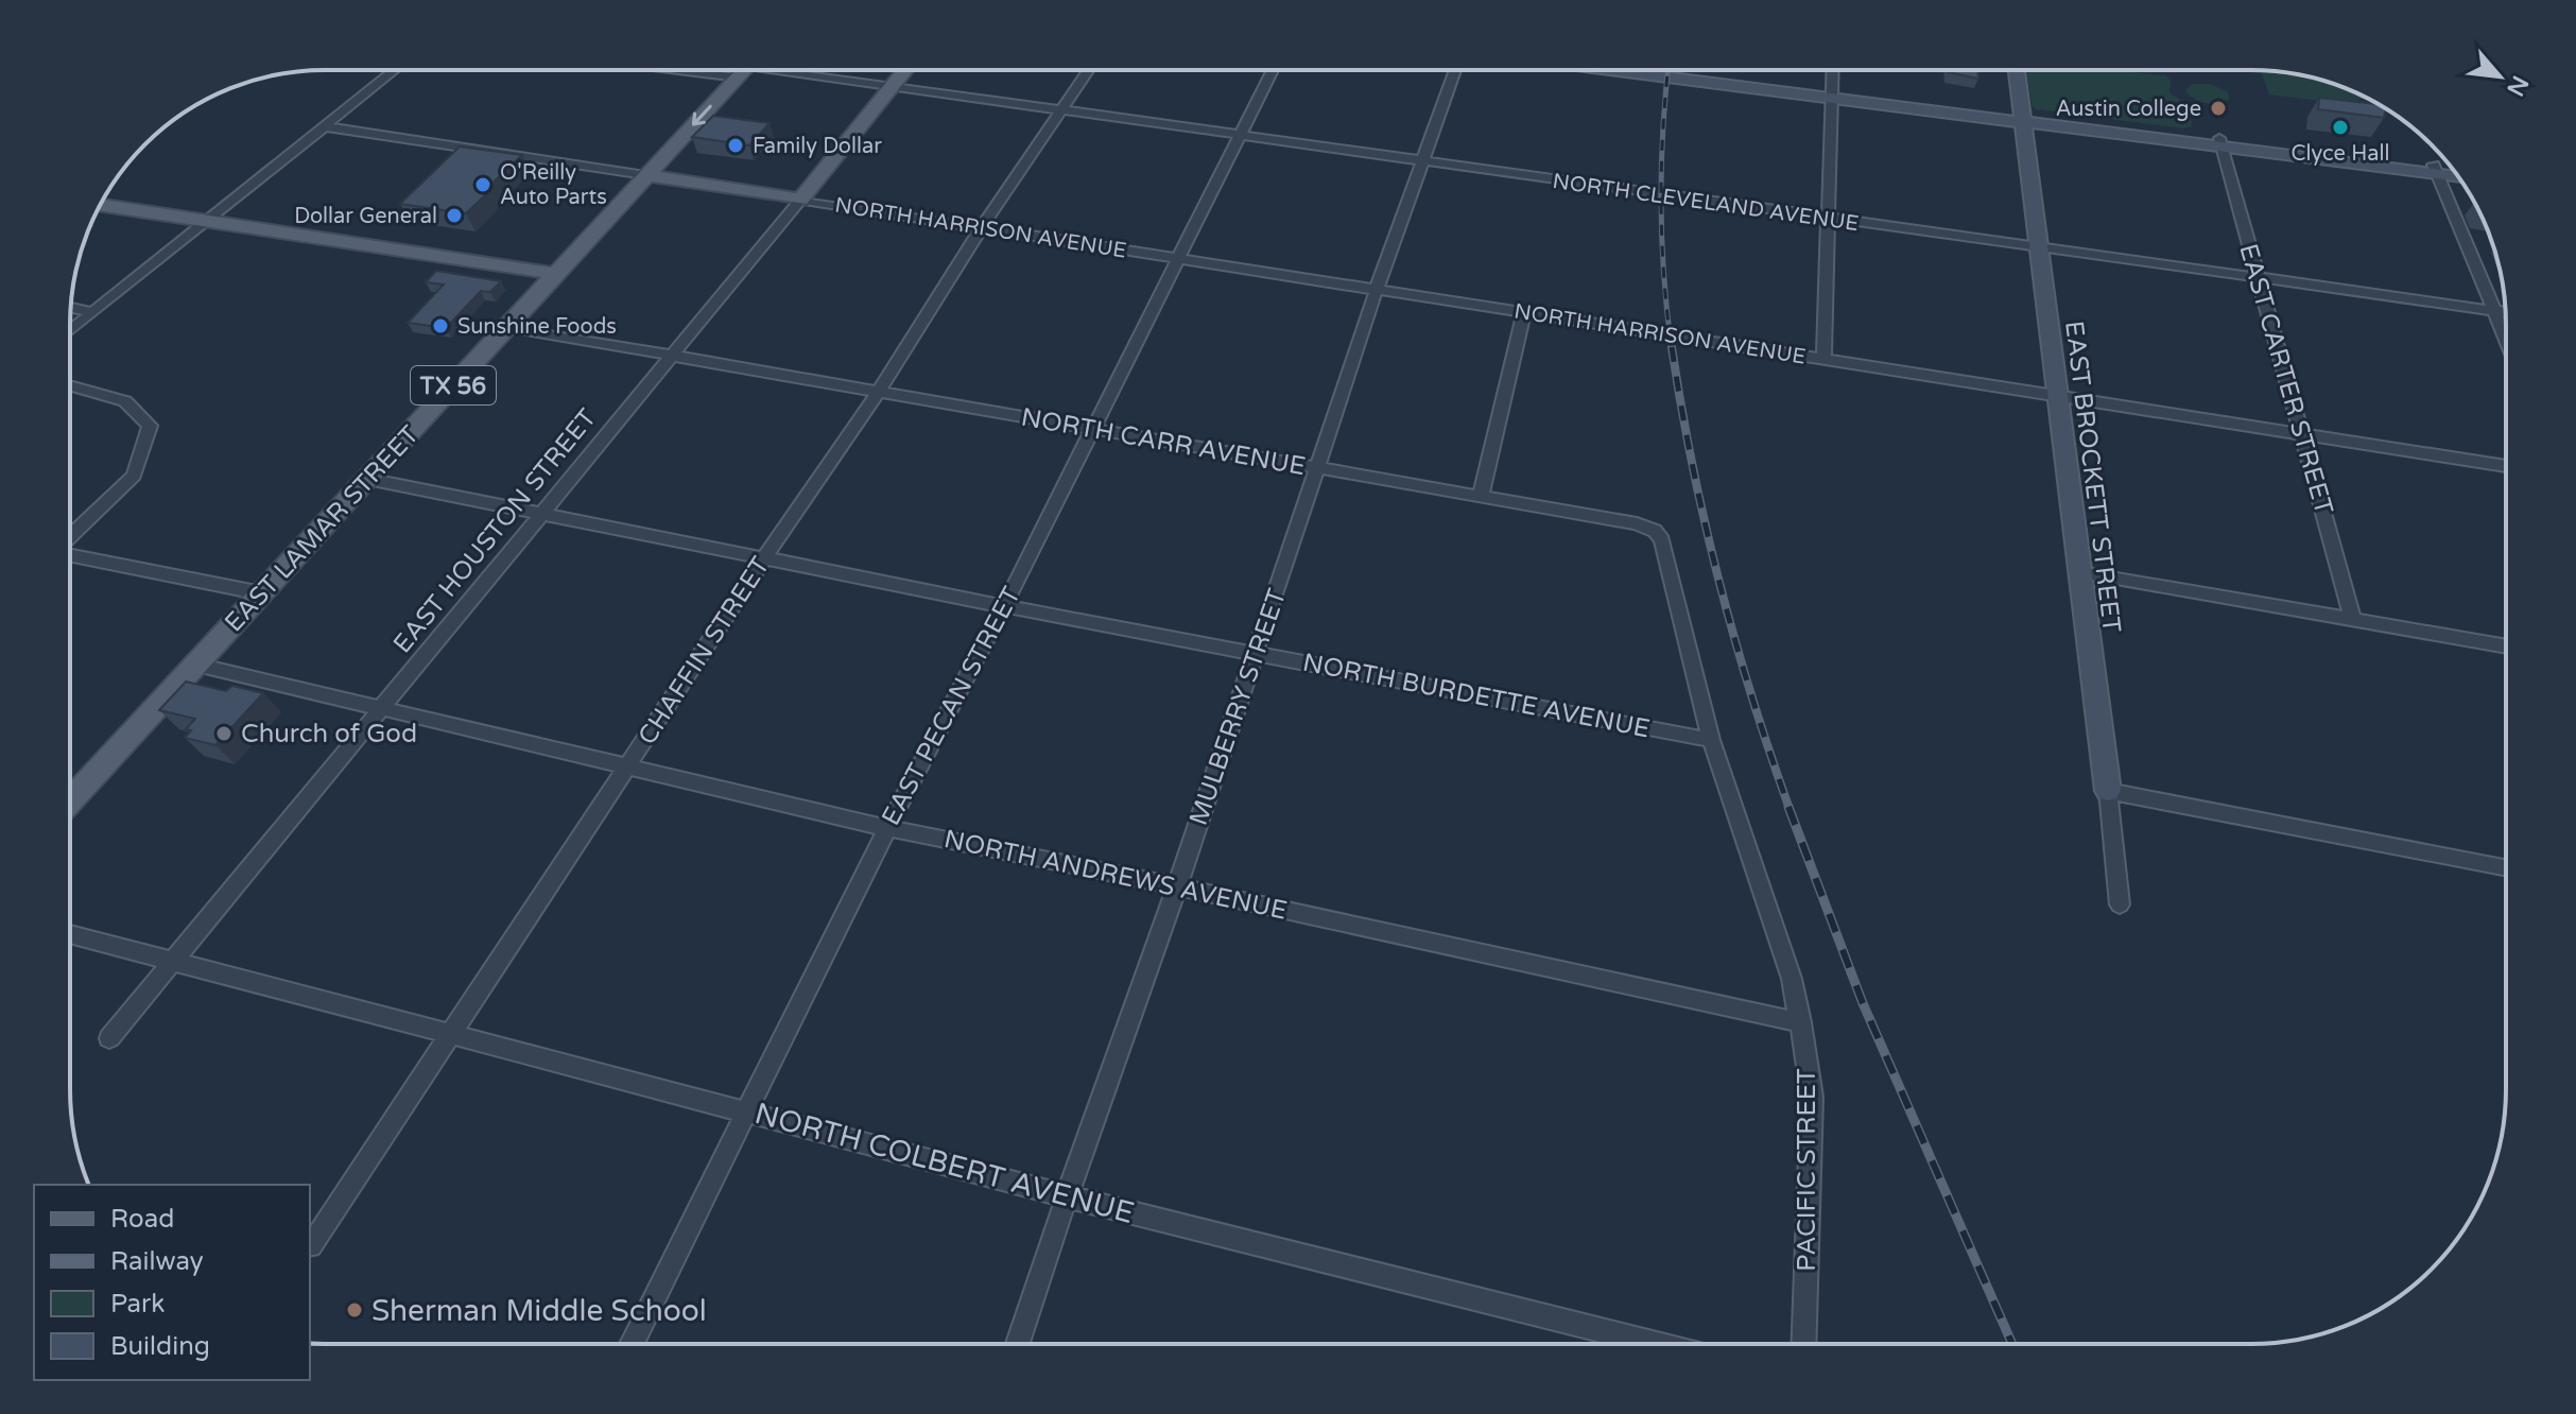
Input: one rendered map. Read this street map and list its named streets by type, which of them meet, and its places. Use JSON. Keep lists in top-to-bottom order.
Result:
{
  "streets": {
    "main road": [
      "TX 56",
      "EAST BROCKETT STREET",
      "EAST LAMAR STREET",
      "EAST HOUSTON STREET"
    ],
    "street": [
      "NORTH CLEVELAND AVENUE",
      "NORTH HARRISON AVENUE",
      "EAST CARTER STREET",
      "NORTH CARR AVENUE",
      "CHAFFIN STREET",
      "NORTH BURDETTE AVENUE",
      "EAST PECAN STREET",
      "MULBERRY STREET",
      "NORTH ANDREWS AVENUE",
      "NORTH COLBERT AVENUE",
      "PACIFIC STREET"
    ]
  },
  "crossings": [
    ["NORTH CLEVELAND AVENUE", "EAST CARTER STREET"],
    ["NORTH CLEVELAND AVENUE", "EAST BROCKETT STREET"],
    ["NORTH CLEVELAND AVENUE", "EAST HOUSTON STREET"],
    ["NORTH CLEVELAND AVENUE", "CHAFFIN STREET"],
    ["NORTH CLEVELAND AVENUE", "EAST PECAN STREET"],
    ["NORTH CLEVELAND AVENUE", "MULBERRY STREET"],
    ["NORTH HARRISON AVENUE", "EAST CARTER STREET"],
    ["NORTH HARRISON AVENUE", "EAST BROCKETT STREET"],
    ["NORTH HARRISON AVENUE", "EAST HOUSTON STREET"],
    ["NORTH HARRISON AVENUE", "CHAFFIN STREET"],
    ["NORTH HARRISON AVENUE", "EAST PECAN STREET"],
    ["NORTH HARRISON AVENUE", "MULBERRY STREET"],
    ["NORTH CARR AVENUE", "EAST LAMAR STREET"],
    ["NORTH CARR AVENUE", "EAST HOUSTON STREET"],
    ["NORTH CARR AVENUE", "CHAFFIN STREET"],
    ["NORTH CARR AVENUE", "EAST PECAN STREET"],
    ["NORTH CARR AVENUE", "MULBERRY STREET"],
    ["NORTH CARR AVENUE", "PACIFIC STREET"],
    ["EAST LAMAR STREET", "NORTH BURDETTE AVENUE"],
    ["EAST LAMAR STREET", "NORTH ANDREWS AVENUE"],
    ["EAST HOUSTON STREET", "NORTH BURDETTE AVENUE"],
    ["EAST HOUSTON STREET", "NORTH ANDREWS AVENUE"],
    ["EAST HOUSTON STREET", "NORTH COLBERT AVENUE"],
    ["CHAFFIN STREET", "NORTH BURDETTE AVENUE"],
    ["CHAFFIN STREET", "NORTH ANDREWS AVENUE"],
    ["CHAFFIN STREET", "NORTH COLBERT AVENUE"],
    ["NORTH BURDETTE AVENUE", "EAST PECAN STREET"],
    ["NORTH BURDETTE AVENUE", "MULBERRY STREET"],
    ["NORTH BURDETTE AVENUE", "PACIFIC STREET"],
    ["EAST PECAN STREET", "NORTH ANDREWS AVENUE"],
    ["EAST PECAN STREET", "NORTH COLBERT AVENUE"],
    ["MULBERRY STREET", "NORTH ANDREWS AVENUE"],
    ["MULBERRY STREET", "NORTH COLBERT AVENUE"],
    ["NORTH ANDREWS AVENUE", "PACIFIC STREET"]
  ],
  "places": [
    "Austin College",
    "Clyce Hall",
    "Family Dollar",
    "O'Reilly Auto Parts",
    "Dollar General",
    "Sunshine Foods",
    "Church of God",
    "Sherman Middle School"
  ],
  "legend": [
    "Road",
    "Railway",
    "Park",
    "Building"
  ],
  "north": "bottom right"
}
